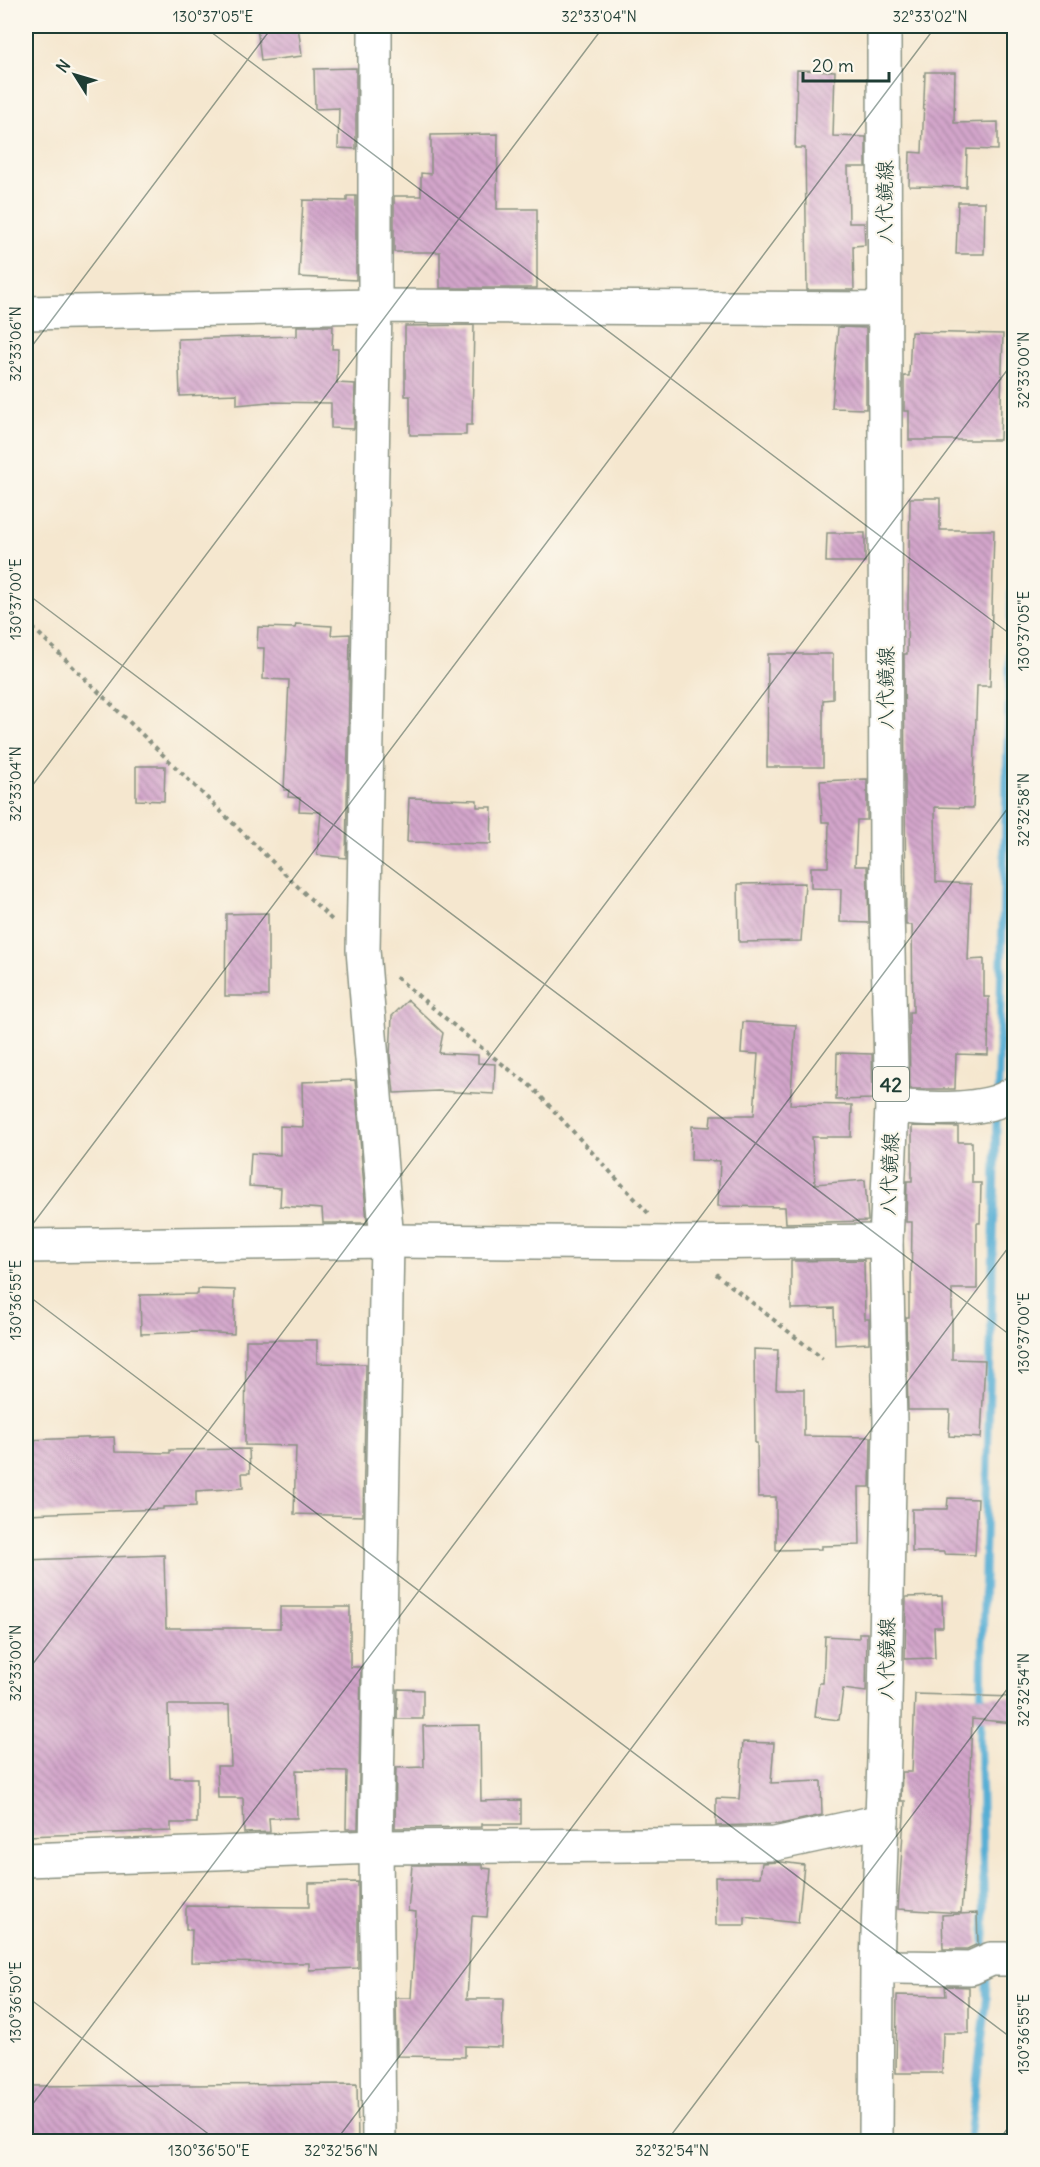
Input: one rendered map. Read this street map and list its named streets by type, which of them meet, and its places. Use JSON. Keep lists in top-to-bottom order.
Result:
{
  "streets": {
    "street": ["八代鏡線", "42"]
  },
  "scale_bar": "20 m",
  "north": "top left",
  "coordinates": [
    "130°37'05\"E",
    "32°33'04\"N",
    "32°33'02\"N",
    "32°33'06\"N",
    "32°33'00\"N",
    "130°37'00\"E",
    "32°32'58\"N",
    "130°36'55\"E",
    "32°32'54\"N",
    "130°36'50\"E",
    "32°32'56\"N"
  ]
}
